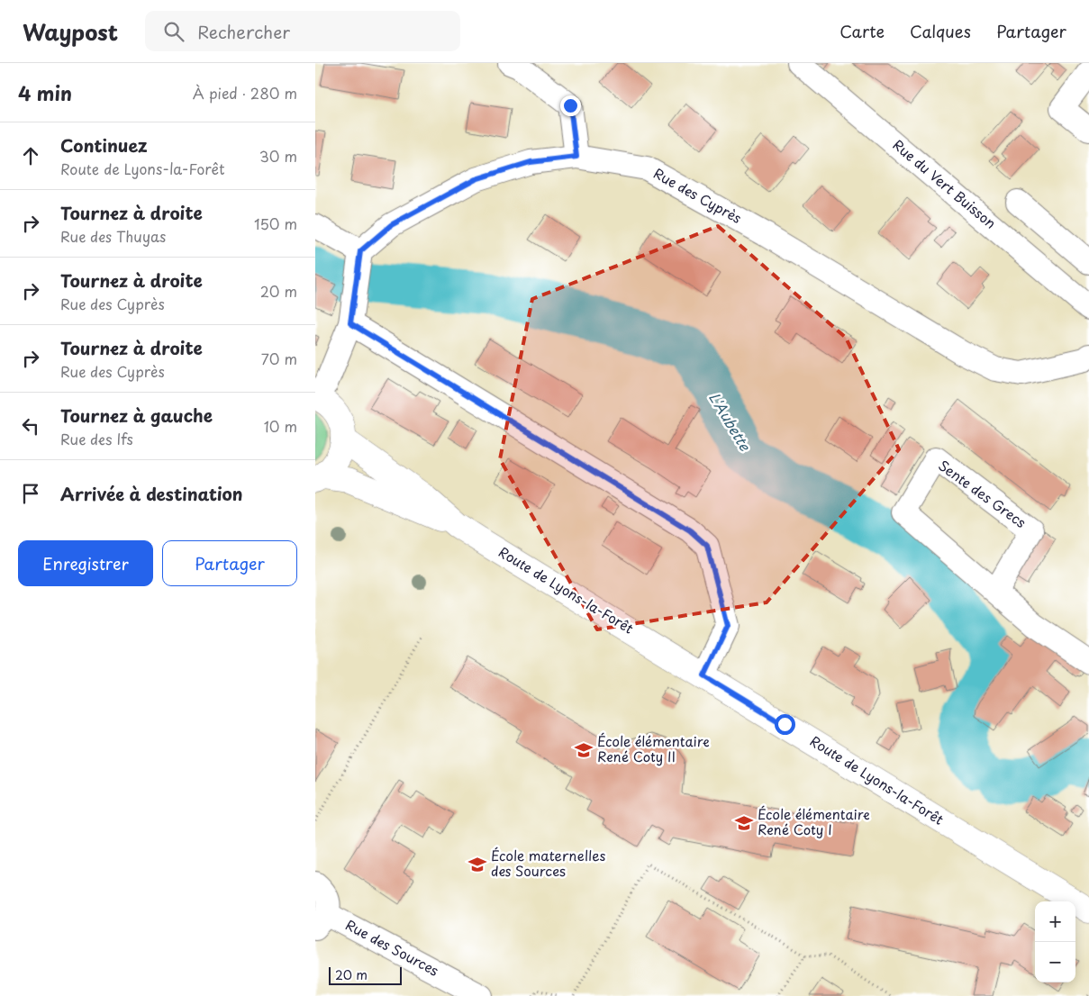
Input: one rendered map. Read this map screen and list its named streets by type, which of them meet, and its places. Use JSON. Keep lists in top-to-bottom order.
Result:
{
  "streets": {
    "main road": ["Route de Lyons-la-Forêt"],
    "street": [
      "Rue du Vert Buisson",
      "Rue des Cyprès",
      "Sente des Grecs",
      "Rue des Sources"
    ]
  },
  "water": ["L'Aubette"],
  "places": {
    "school or university": ["École élémentaire René Coty II", "École élémentaire René Coty I", "École maternelles des Sources"]
  },
  "scale_bar": "20 m",
  "page": {
    "header": "Waypost",
    "search": "Rechercher",
    "nav": ["Carte", "Calques", "Partager"],
    "heading": ["4 min", "À pied · 280 m"],
    "list": [
      ["Continuez", "Route de Lyons-la-Forêt", "30 m"],
      ["Tournez à droite", "Rue des Thuyas", "150 m"],
      ["Tournez à droite", "Rue des Cyprès", "20 m"],
      ["Tournez à droite", "Rue des Cyprès", "70 m"],
      ["Tournez à gauche", "Rue des Ifs", "10 m"],
      "Arrivée à destination"
    ],
    "buttons": ["Enregistrer", "Partager"],
    "map_buttons": ["+", "−"],
    "scale": "20 m"
  }
}
